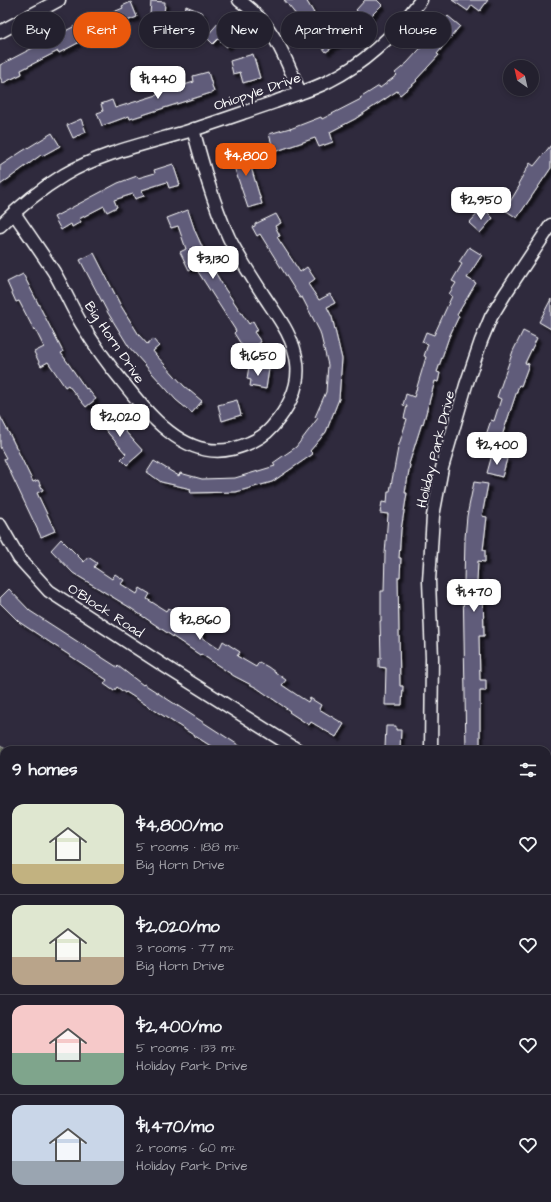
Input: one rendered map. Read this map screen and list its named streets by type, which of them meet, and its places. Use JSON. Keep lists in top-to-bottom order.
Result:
{
  "streets": {
    "street": [
      "Ohiopyle Drive",
      "Big Horn Drive",
      "Holiday Park Drive",
      "O'Block Road"
    ]
  },
  "crossings": [
    ["Ohiopyle Drive", "Big Horn Drive"]
  ],
  "north": "top left",
  "page": {
    "chip": [
      "Buy",
      "Rent",
      "Filters",
      "New",
      "Apartment",
      "House"
    ],
    "price": [
      "$1,440",
      "$4,800",
      "$2,950",
      "$3,130",
      "$1,650",
      "$2,020",
      "$2,400",
      "$1,470",
      "$2,860"
    ],
    "heading": "9 homes",
    "list": [
      {
        "name": "$4,800/mo",
        "note": "5 rooms · 188 m² · Big Horn Drive"
      },
      {
        "name": "$2,020/mo",
        "note": "3 rooms · 77 m² · Big Horn Drive"
      },
      {
        "name": "$2,400/mo",
        "note": "5 rooms · 133 m² · Holiday Park Drive"
      },
      {
        "name": "$1,470/mo",
        "note": "2 rooms · 60 m² · Holiday Park Drive"
      }
    ]
  }
}
